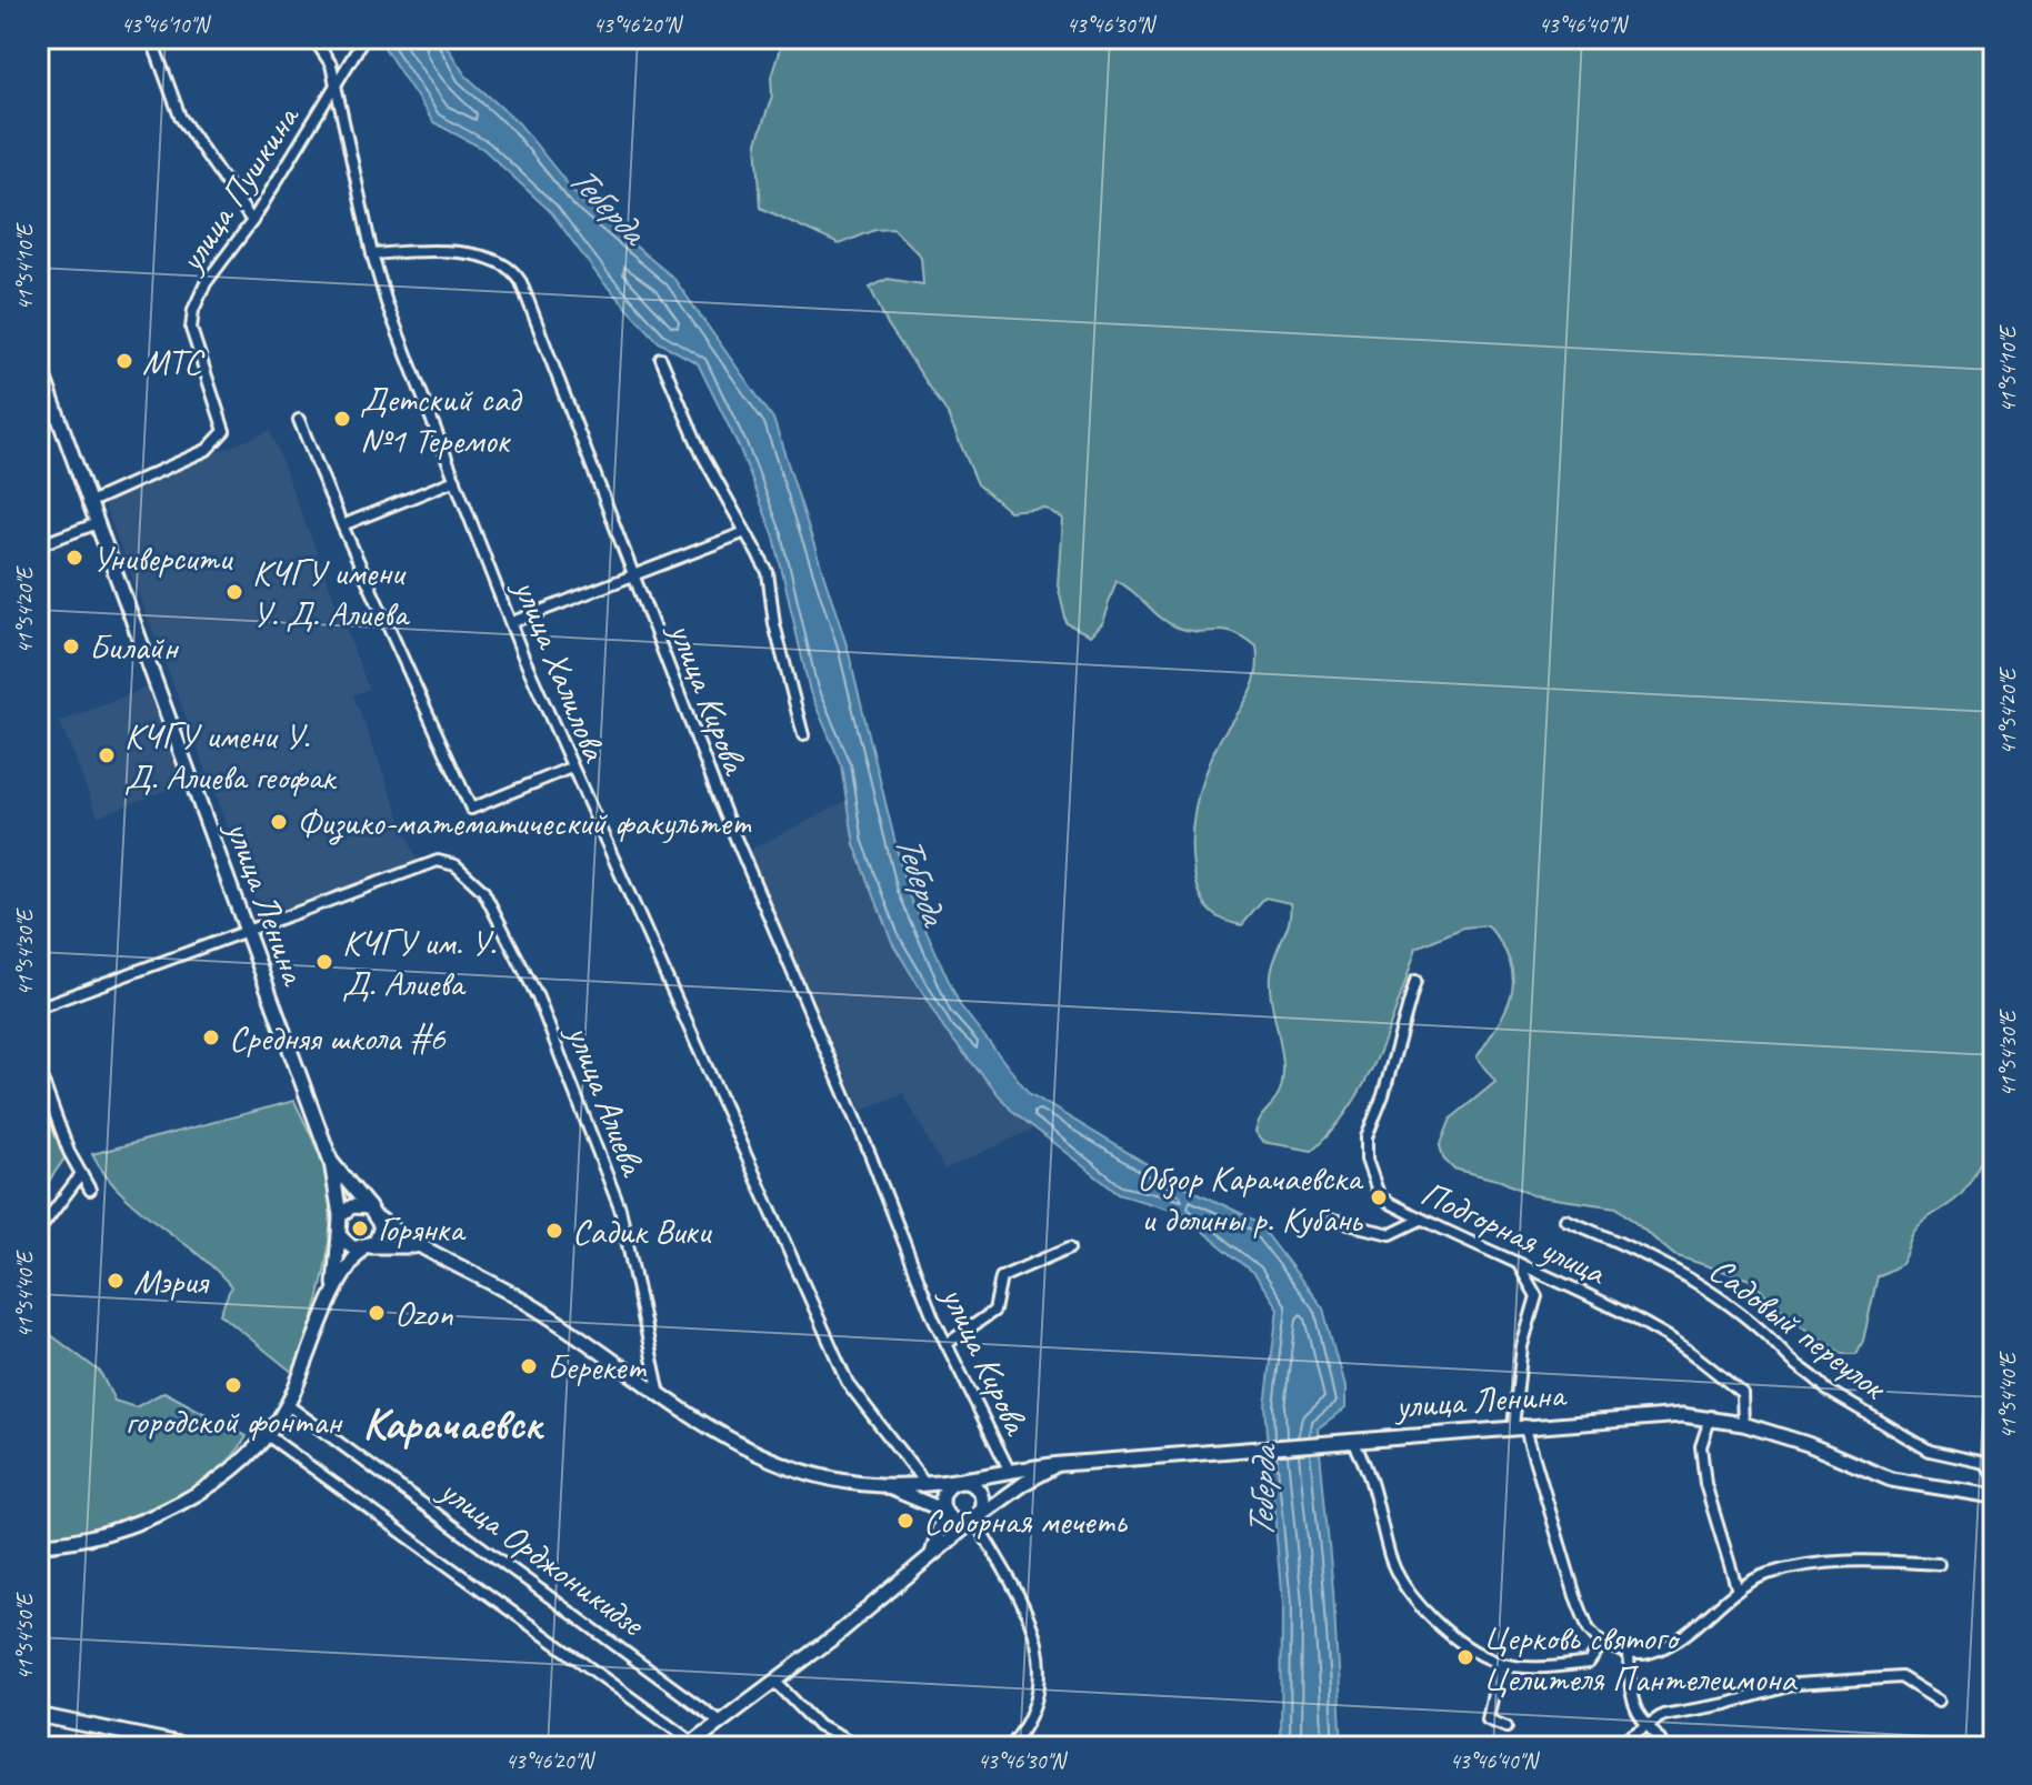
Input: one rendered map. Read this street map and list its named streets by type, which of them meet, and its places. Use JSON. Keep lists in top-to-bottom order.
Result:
{
  "streets": {
    "main road": ["улица Ленина", "улица Орджоникидзе"],
    "street": [
      "улица Пушкина",
      "улица Халилова",
      "улица Кирова",
      "улица Алиева",
      "Подгорная улица",
      "Садовый переулок"
    ]
  },
  "crossings": [
    ["улица Пушкина", "улица Халилова"],
    ["улица Пушкина", "улица Ленина"],
    ["улица Халилова", "улица Кирова"],
    ["улица Халилова", "улица Ленина"],
    ["улица Кирова", "улица Ленина"],
    ["улица Ленина", "улица Алиева"],
    ["улица Ленина", "Подгорная улица"],
    ["улица Ленина", "улица Орджоникидзе"]
  ],
  "districts": ["Карачаевск"],
  "water": ["Теберда"],
  "places": [
    "МТС",
    "Детский сад №1 Теремок",
    "Университи",
    "КЧГУ имени У. Д. Алиева",
    "Билайн",
    "КЧГУ имени У. Д. Алиева геофак",
    "Физико-математический факультет",
    "КЧГУ им. У. Д. Алиева",
    "Средняя школа #6",
    "Обзор Карачаевска и долины р. Кубань",
    "Горянка",
    "Садик Вики",
    "Мэрия",
    "Ozon",
    "Берекет",
    "городской фонтан",
    "Соборная мечеть",
    "Церковь святого Целителя Пантелеимона"
  ],
  "coordinates": [
    "43°46'10\"N",
    "43°46'20\"N",
    "43°46'30\"N",
    "43°46'40\"N",
    "41°54'10\"E",
    "41°54'20\"E",
    "41°54'30\"E",
    "41°54'40\"E",
    "41°54'50\"E"
  ]
}
